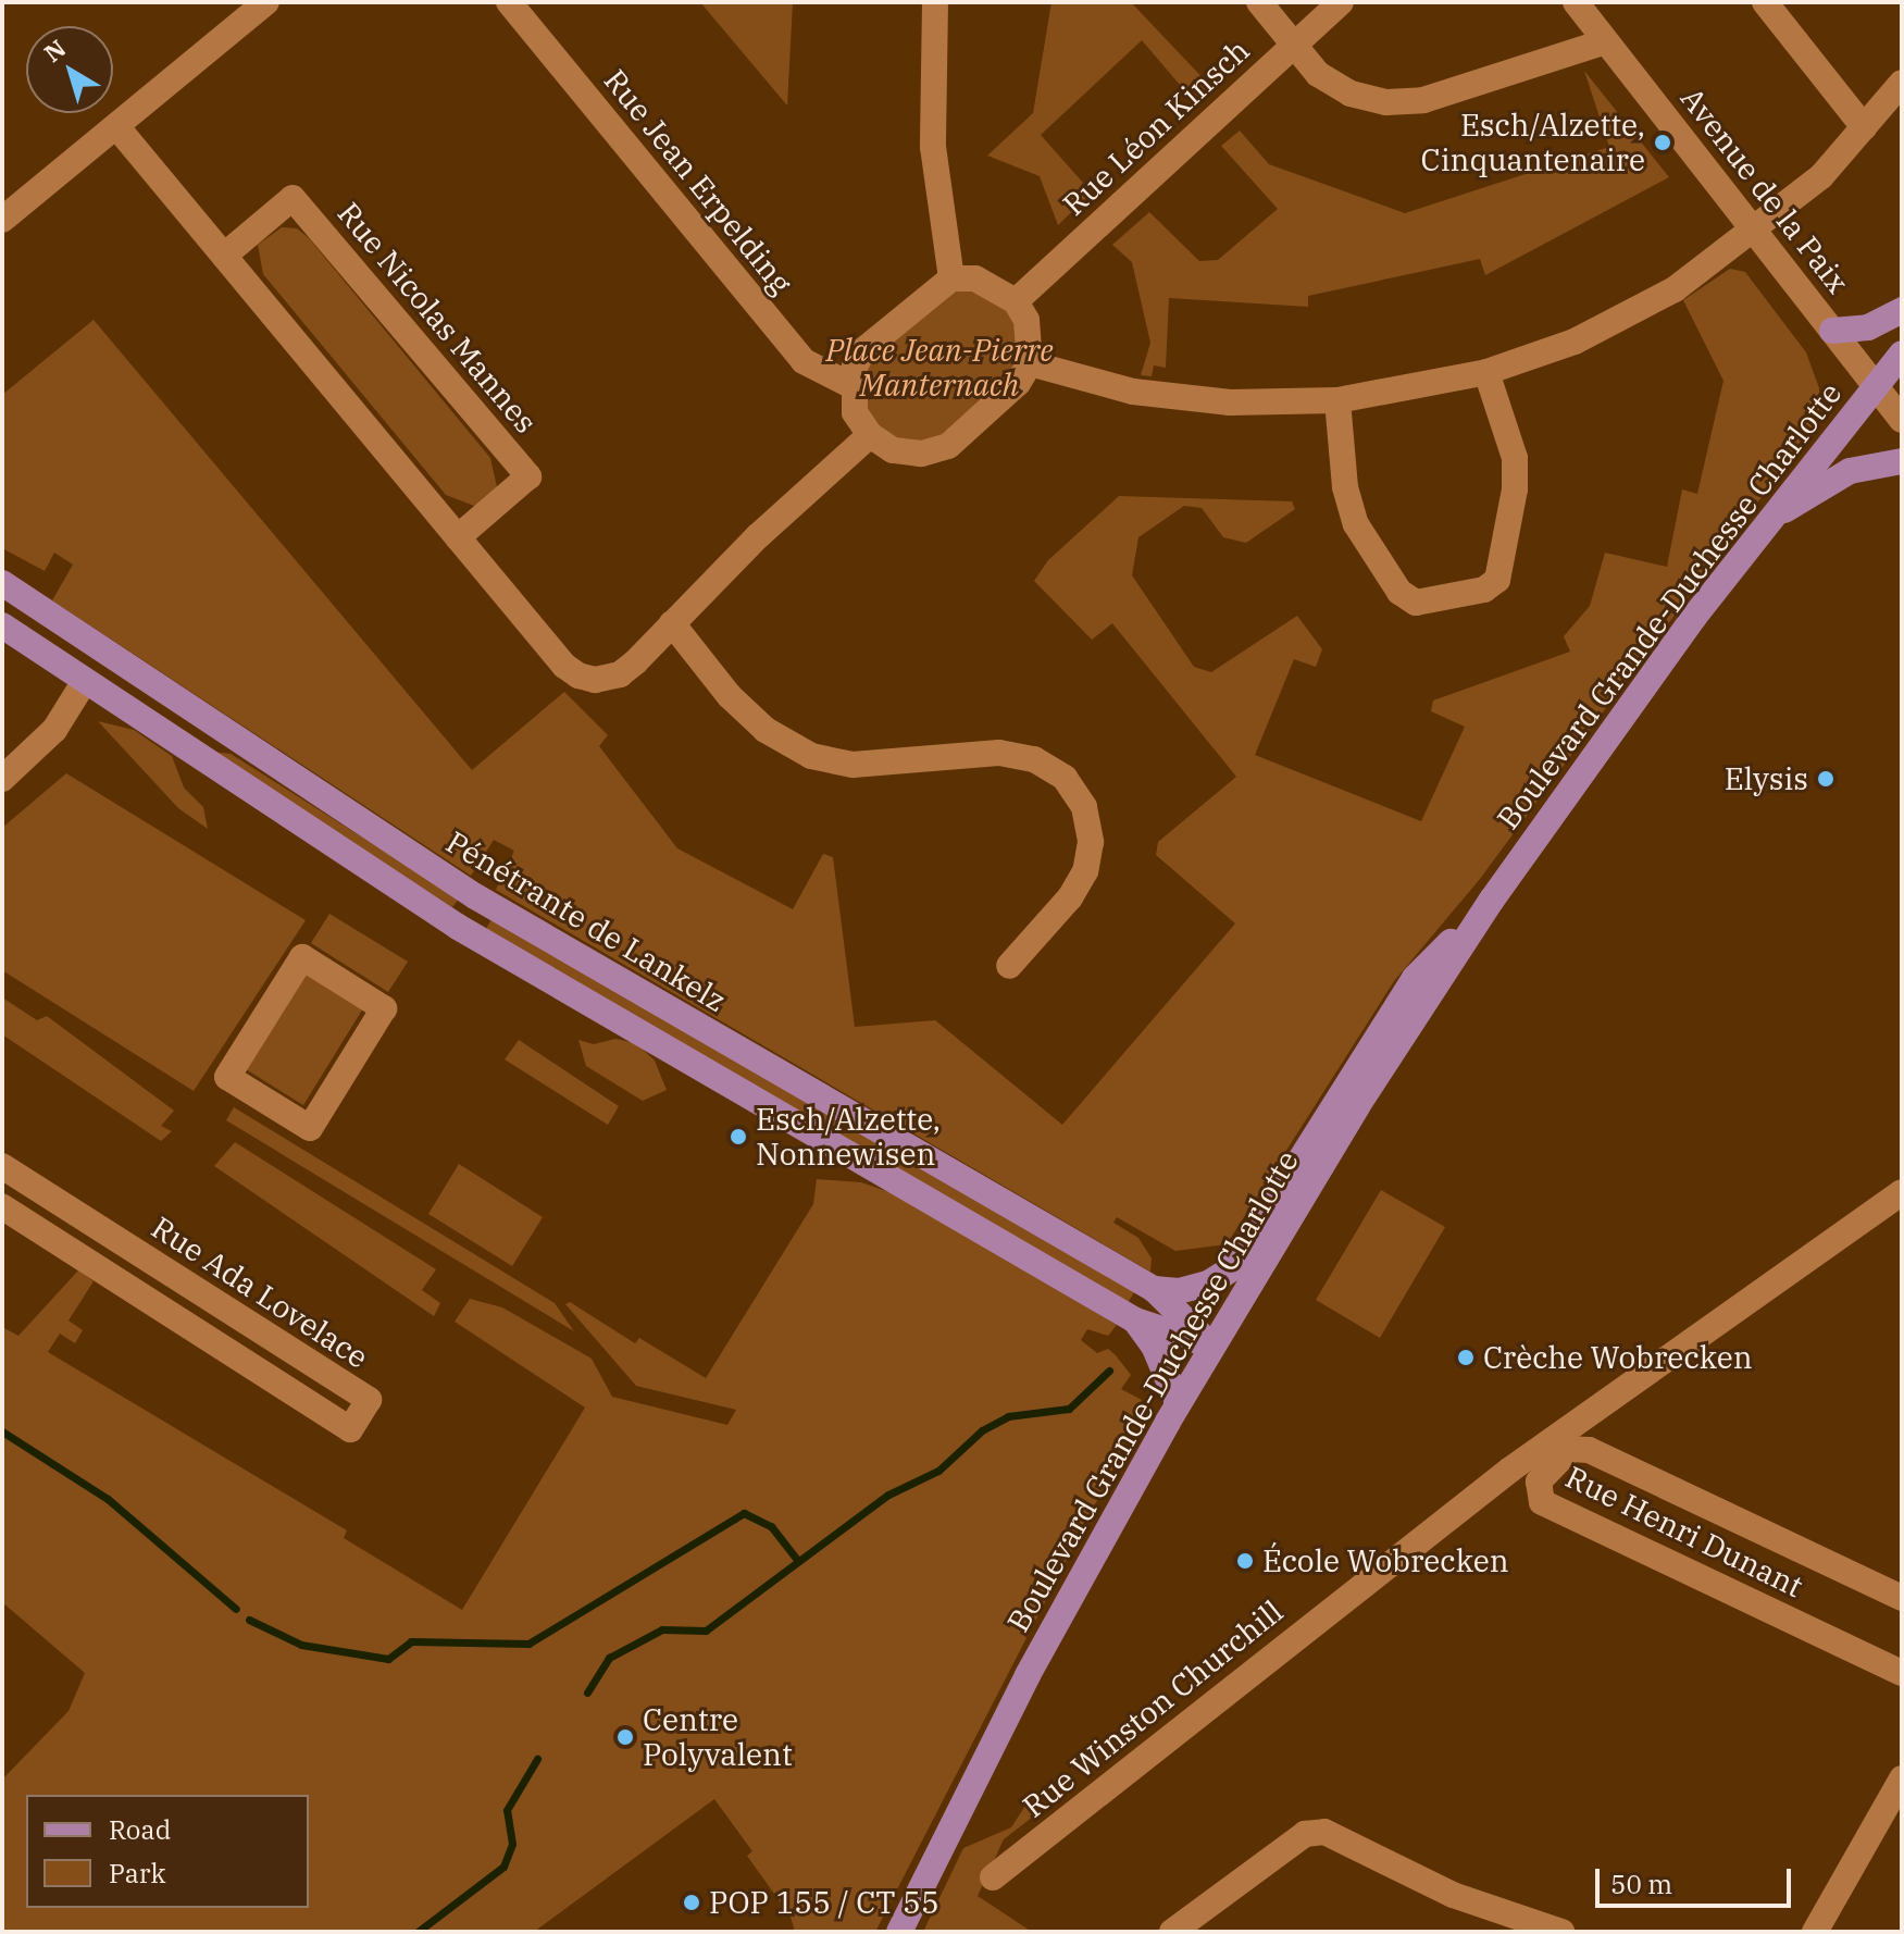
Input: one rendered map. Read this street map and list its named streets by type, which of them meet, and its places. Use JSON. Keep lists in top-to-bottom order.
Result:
{
  "streets": {
    "main road": ["Boulevard Grande-Duchesse Charlotte", "Pénétrante de Lankelz"],
    "street": [
      "Rue Léon Kinsch",
      "Rue Jean Erpelding",
      "Avenue de la Paix",
      "Rue Nicolas Mannes",
      "Rue Ada Lovelace",
      "Rue Henri Dunant",
      "Rue Winston Churchill"
    ]
  },
  "crossings": [
    ["Rue Léon Kinsch", "Rue Jean Erpelding"],
    ["Avenue de la Paix", "Boulevard Grande-Duchesse Charlotte"],
    ["Boulevard Grande-Duchesse Charlotte", "Pénétrante de Lankelz"]
  ],
  "parks": ["Place Jean-Pierre Manternach"],
  "places": [
    "Esch/Alzette, Cinquantenaire",
    "Elysis",
    "Esch/Alzette, Nonnewisen",
    "Crèche Wobrecken",
    "École Wobrecken",
    "Centre Polyvalent",
    "POP 155 / CT 55"
  ],
  "legend": ["Road", "Park"],
  "scale_bar": "50 m",
  "north": "top left"
}
